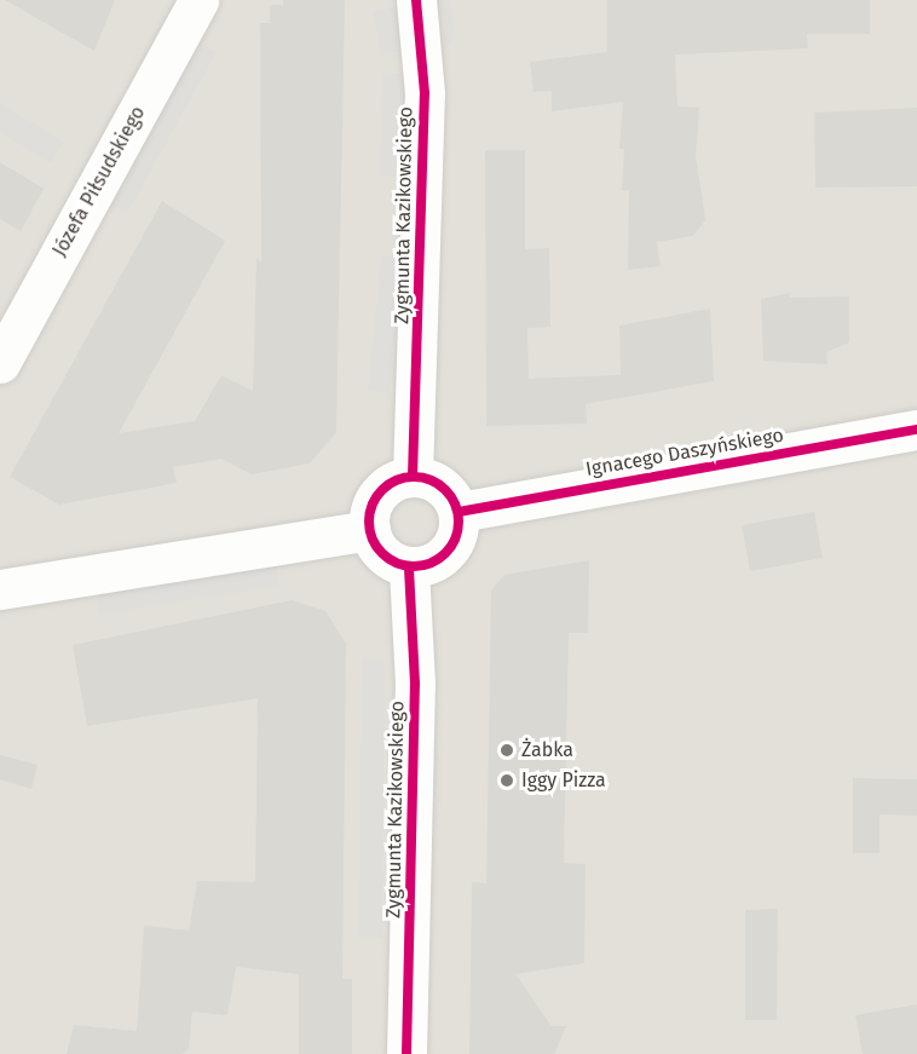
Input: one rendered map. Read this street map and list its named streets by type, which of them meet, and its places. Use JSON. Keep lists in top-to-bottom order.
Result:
{
  "streets": {
    "street": ["Józefa Piłsudskiego", "Zygmunta Kazikowskiego", "Ignacego Daszyńskiego"]
  },
  "crossings": [
    ["Zygmunta Kazikowskiego", "Ignacego Daszyńskiego"]
  ],
  "places": ["Żabka", "Iggy Pizza"]
}
